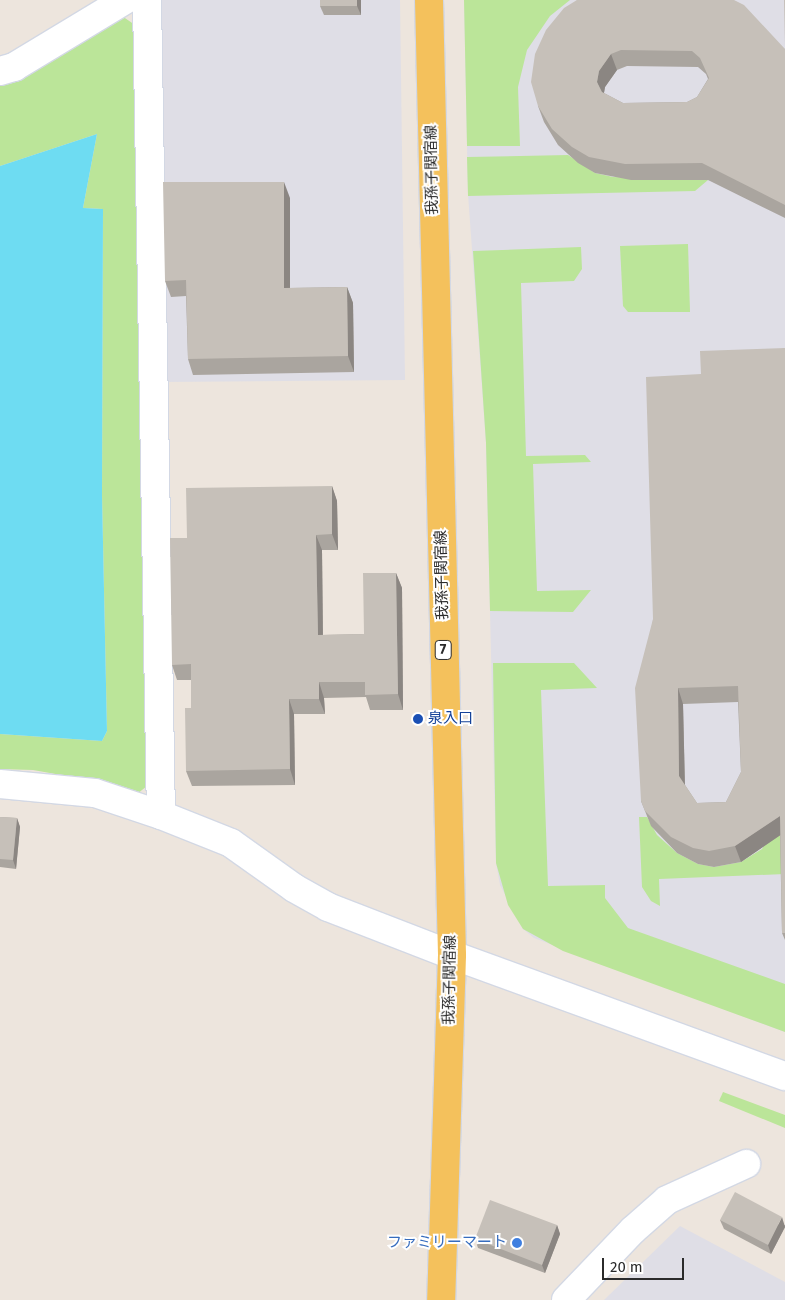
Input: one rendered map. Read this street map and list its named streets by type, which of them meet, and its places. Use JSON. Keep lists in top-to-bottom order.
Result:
{
  "streets": {
    "main road": ["我孫子関宿線", "7"]
  },
  "places": ["泉入口", "ファミリーマート"],
  "scale_bar": "20 m"
}
